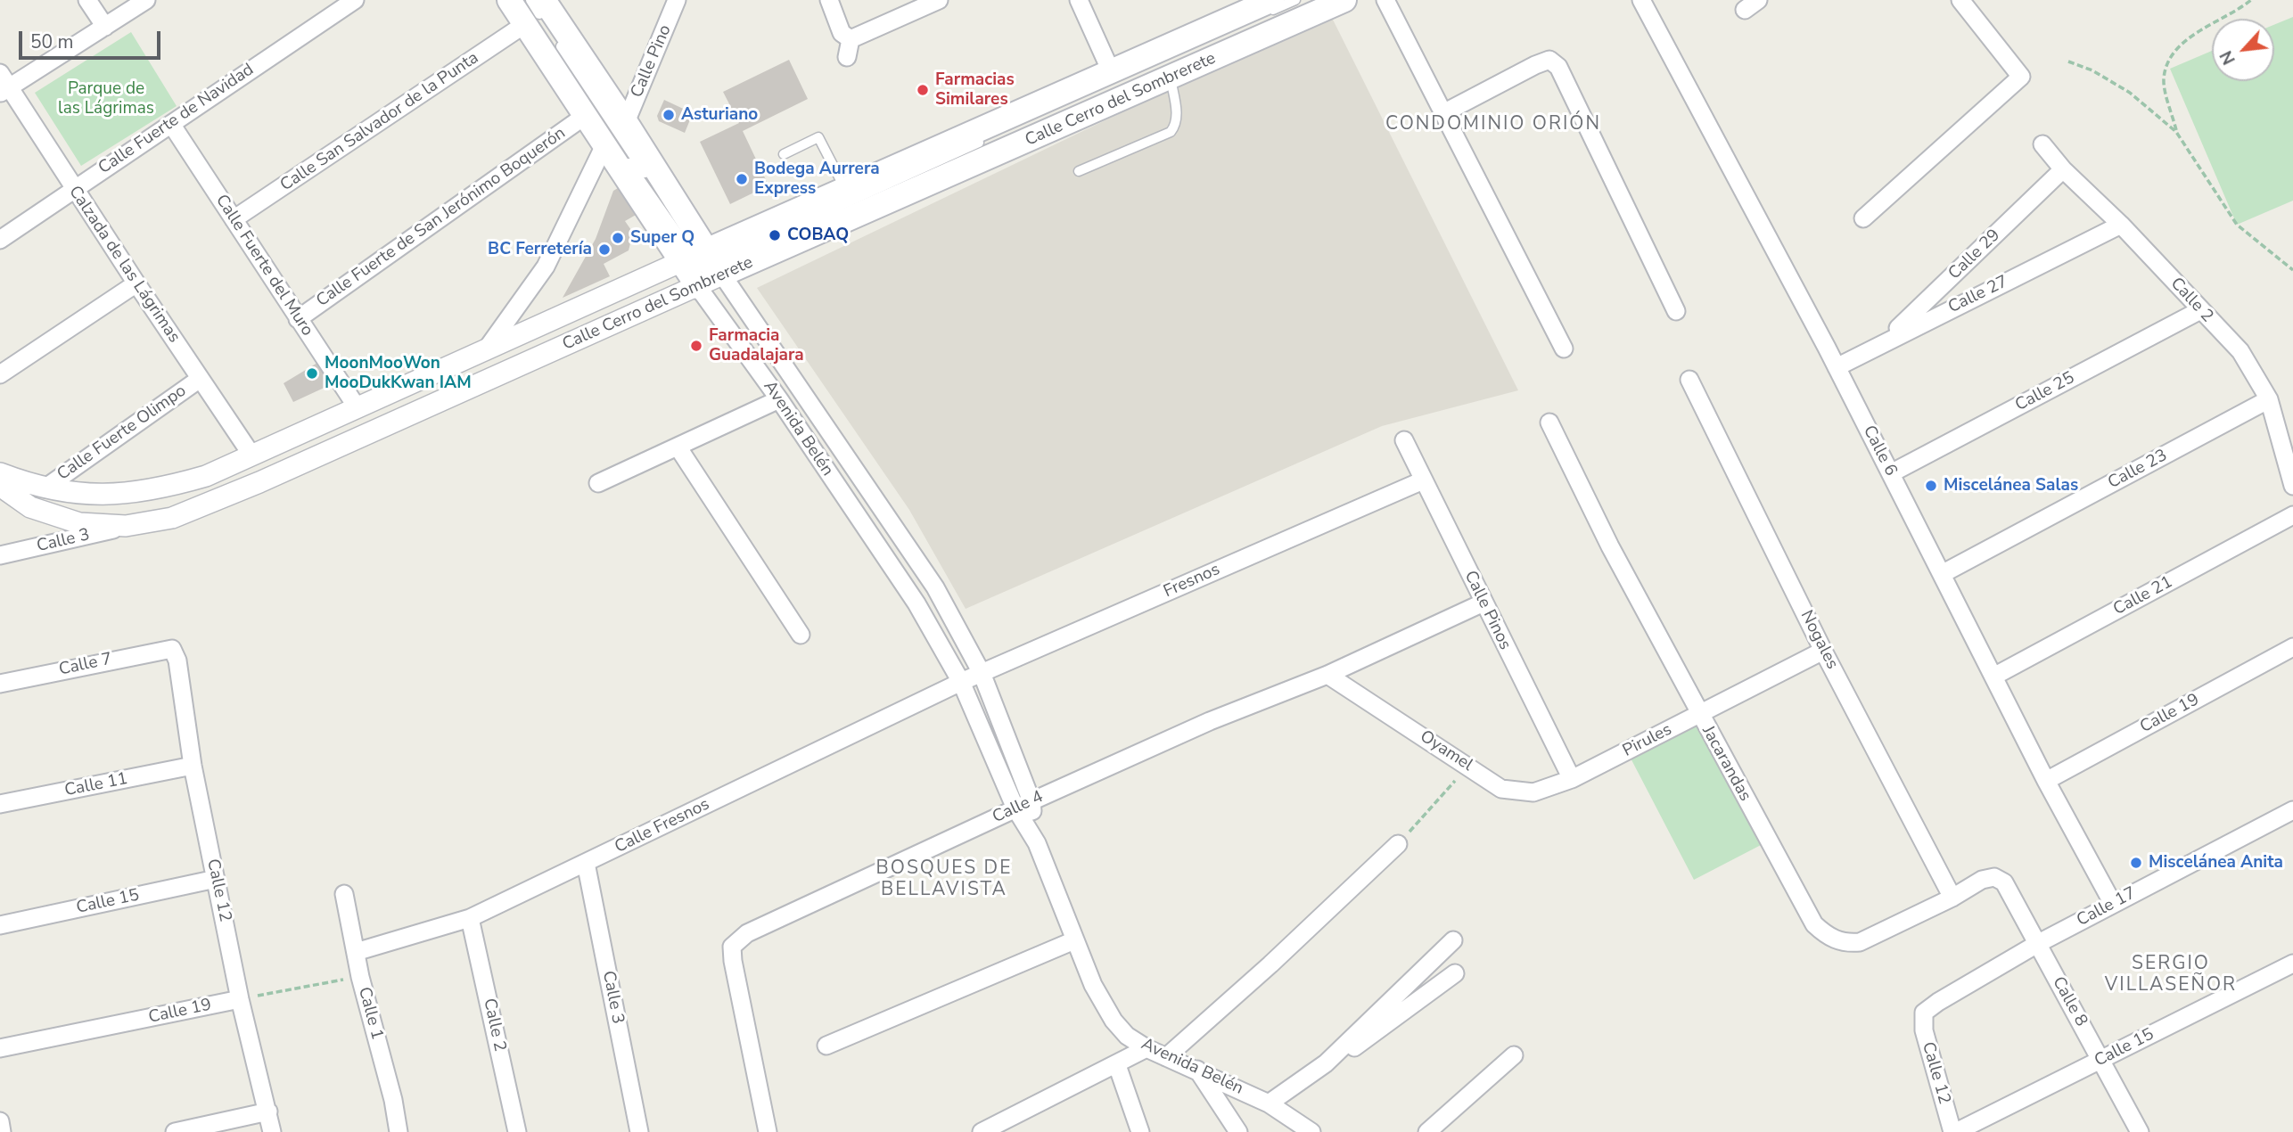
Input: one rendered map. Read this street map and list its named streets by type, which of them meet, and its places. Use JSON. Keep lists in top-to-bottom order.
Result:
{
  "streets": {
    "main road": ["Calle Cerro del Sombrerete", "Avenida Belén"],
    "street": [
      "Calle Pino",
      "Calle Fuerte de Navidad",
      "Calle San Salvador de la Punta",
      "Calle Fuerte de San Jerónimo Boquerón",
      "Calle 29",
      "Calzada de las Lágrimas",
      "Calle Fuerte del Muro",
      "Calle 27",
      "Calle 2",
      "Calle 25",
      "Calle Fuerte Olimpo",
      "Calle 6",
      "Calle 23",
      "Calle 3",
      "Fresnos",
      "Calle 21",
      "Calle Pinos",
      "Nogales",
      "Calle 7",
      "Calle 19",
      "Pirules",
      "Oyamel",
      "Jacarandas",
      "Calle 11",
      "Calle 4",
      "Calle Fresnos",
      "Calle 12",
      "Calle 15",
      "Calle 17",
      "Calle 8",
      "Calle 1"
    ]
  },
  "crossings": [
    ["Calle Pino", "Avenida Belén"],
    ["Calle Cerro del Sombrerete", "Calzada de las Lágrimas"],
    ["Calle Cerro del Sombrerete", "Calle Fuerte del Muro"],
    ["Calle Cerro del Sombrerete", "Avenida Belén"],
    ["Calle Cerro del Sombrerete", "Calle Fuerte Olimpo"],
    ["Calle Cerro del Sombrerete", "Calle 3"],
    ["Calle Fuerte de Navidad", "Calzada de las Lágrimas"],
    ["Calle Fuerte de Navidad", "Calle Fuerte del Muro"],
    ["Calle San Salvador de la Punta", "Calle Fuerte del Muro"],
    ["Calle San Salvador de la Punta", "Avenida Belén"],
    ["Calle Fuerte de San Jerónimo Boquerón", "Calle Fuerte del Muro"],
    ["Calle Fuerte de San Jerónimo Boquerón", "Avenida Belén"],
    ["Calle 29", "Calle 27"],
    ["Calle 29", "Calle 2"],
    ["Calzada de las Lágrimas", "Calle Fuerte Olimpo"],
    ["Calle 27", "Calle 2"],
    ["Calle 27", "Calle 6"],
    ["Calle 2", "Calle 25"],
    ["Calle 2", "Calle 23"],
    ["Calle 2", "Calle Fresnos"],
    ["Calle 25", "Calle 6"],
    ["Avenida Belén", "Fresnos"],
    ["Avenida Belén", "Calle 4"],
    ["Avenida Belén", "Calle Fresnos"],
    ["Calle 6", "Calle 23"],
    ["Calle 6", "Calle 21"],
    ["Calle 6", "Calle 19"],
    ["Calle 6", "Calle 17"],
    ["Calle 3", "Calle Fresnos"],
    ["Fresnos", "Calle Pinos"],
    ["Fresnos", "Calle Fresnos"],
    ["Calle Pinos", "Pirules"],
    ["Calle Pinos", "Oyamel"],
    ["Calle Pinos", "Calle 4"],
    ["Nogales", "Pirules"],
    ["Nogales", "Jacarandas"],
    ["Calle 7", "Calle 12"],
    ["Calle 19", "Calle 12"],
    ["Pirules", "Oyamel"],
    ["Pirules", "Jacarandas"],
    ["Oyamel", "Calle 4"],
    ["Jacarandas", "Calle 8"],
    ["Calle 11", "Calle 12"],
    ["Calle Fresnos", "Calle 1"],
    ["Calle 12", "Calle 15"],
    ["Calle 12", "Calle 17"],
    ["Calle 15", "Calle 8"],
    ["Calle 17", "Calle 8"]
  ],
  "districts": ["CONDOMINIO ORIÓN", "BOSQUES DE BELLAVISTA", "SERGIO VILLASEÑOR"],
  "parks": ["Parque de las Lágrimas"],
  "places": [
    "Farmacias Similares",
    "Asturiano",
    "Bodega Aurrera Express",
    "COBAQ",
    "Super Q",
    "BC Ferretería",
    "Farmacia Guadalajara",
    "MoonMooWon MooDukKwan IAM",
    "Miscelánea Salas",
    "Miscelánea Anita"
  ],
  "scale_bar": "50 m",
  "north": "bottom left"
}
